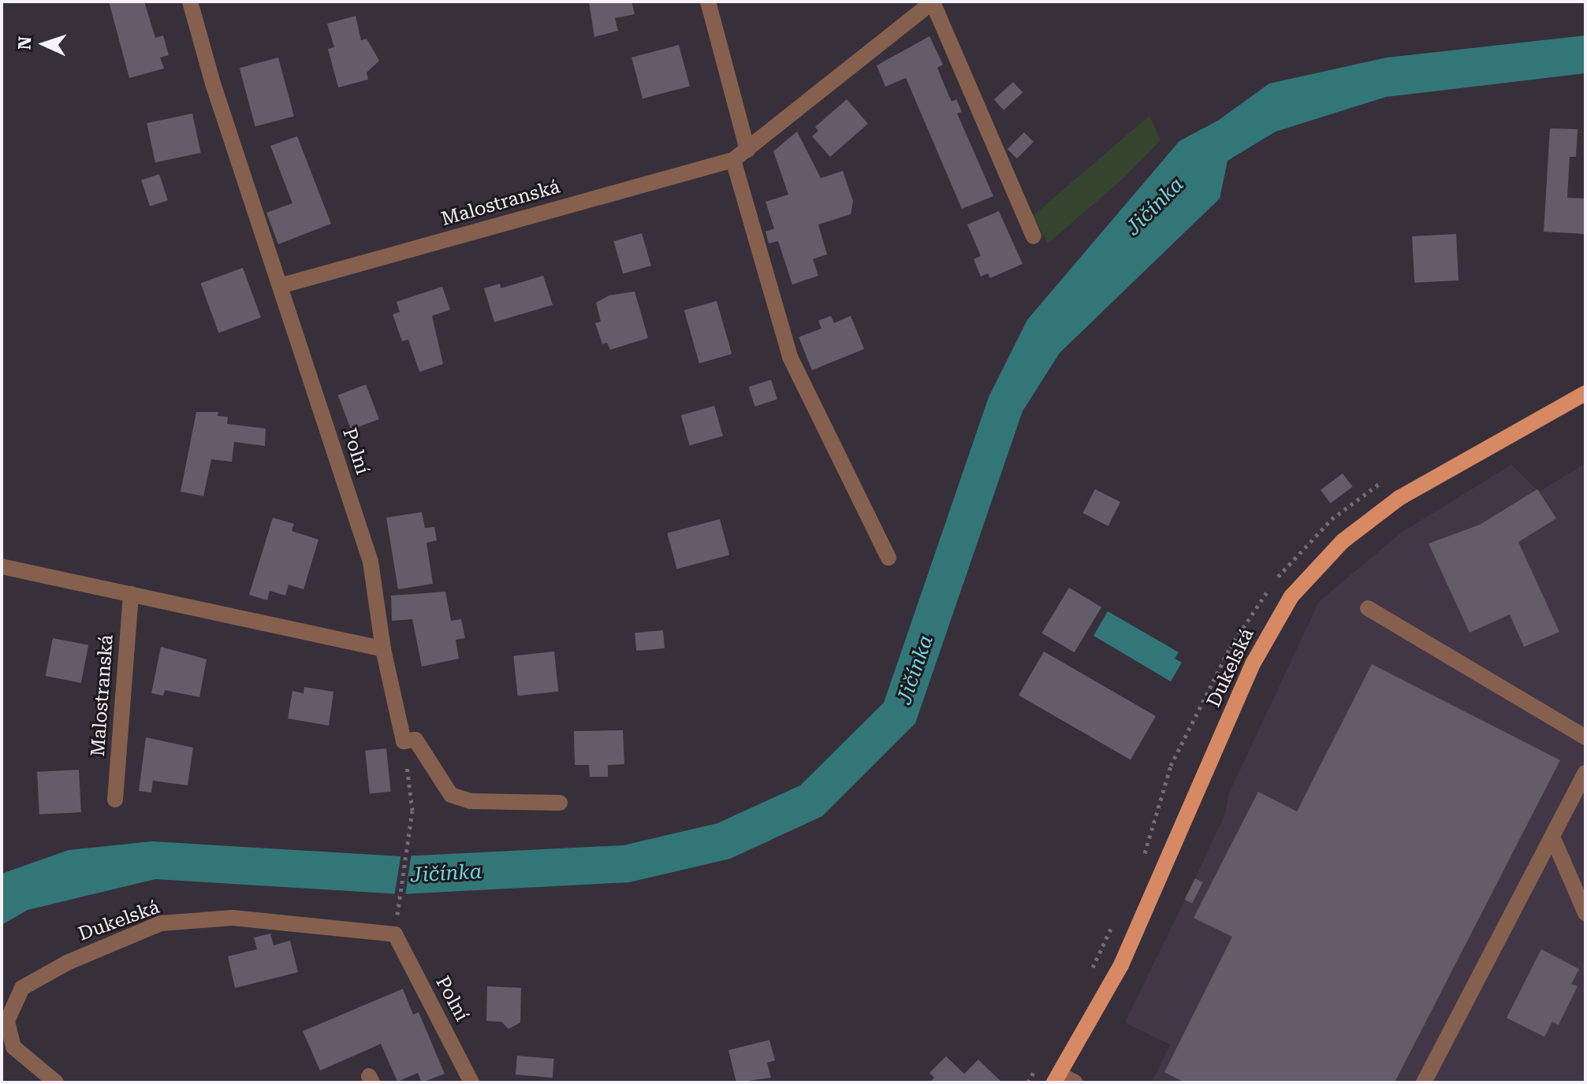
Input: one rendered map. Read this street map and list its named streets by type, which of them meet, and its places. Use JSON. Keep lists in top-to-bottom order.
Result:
{
  "streets": {
    "main road": ["Dukelská"],
    "street": ["Malostranská", "Polní"]
  },
  "crossings": [
    ["Malostranská", "Polní"],
    ["Polní", "Dukelská"]
  ],
  "water": ["Jičínka"],
  "north": "left"
}
